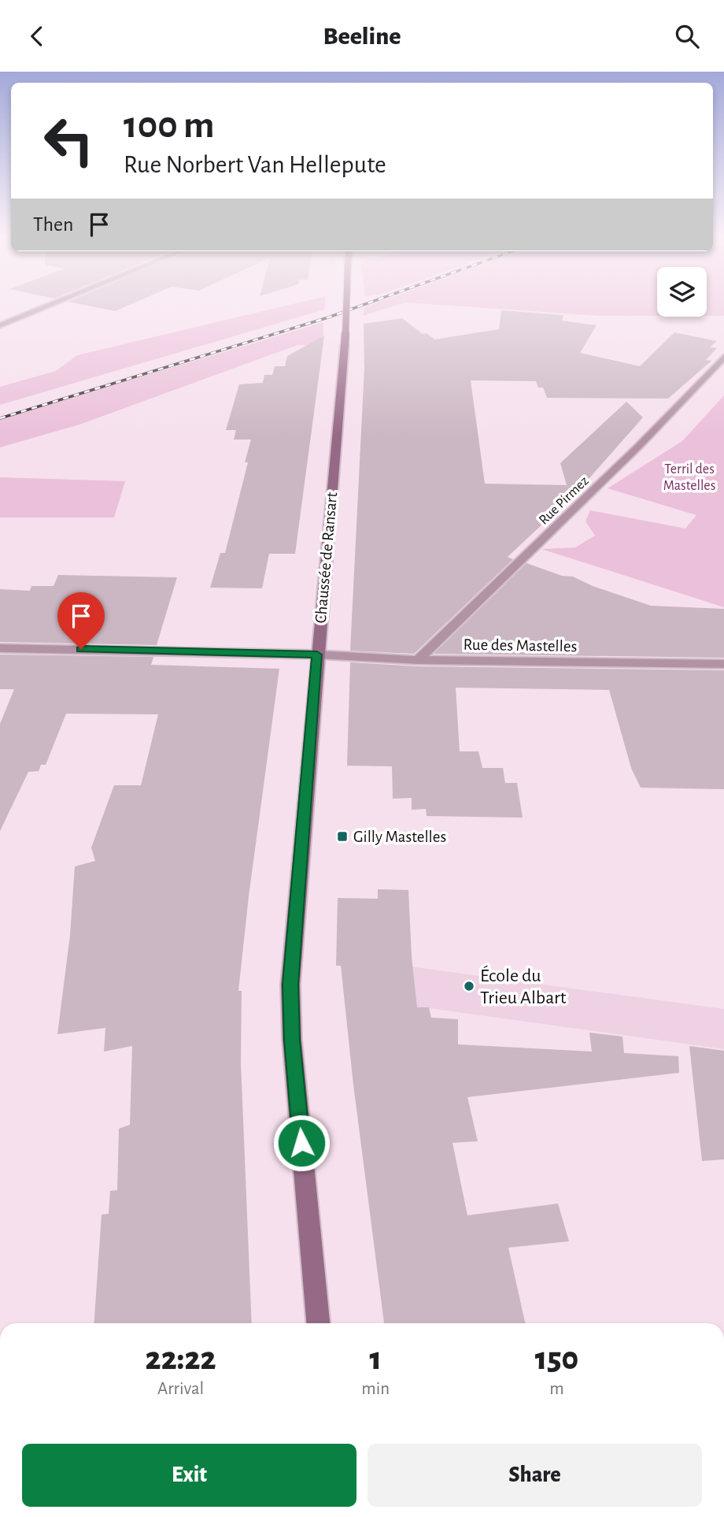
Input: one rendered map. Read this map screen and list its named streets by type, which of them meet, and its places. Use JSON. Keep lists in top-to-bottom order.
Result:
{
  "streets": {
    "main road": ["Chaussée de Ransart"],
    "street": ["Rue Pirmez", "Rue des Mastelles"]
  },
  "crossings": [
    ["Rue Pirmez", "Rue des Mastelles"],
    ["Chaussée de Ransart", "Rue des Mastelles"]
  ],
  "parks": ["Terril des Mastelles"],
  "places": {
    "transit": ["Gilly Mastelles"],
    "other": ["École du Trieu Albart"]
  },
  "page": {
    "header": "Beeline",
    "turn": ["100 m", "Rue Norbert Van Hellepute"],
    "then": "Then",
    "eta": [
      "22:22",
      "Arrival",
      "1",
      "min",
      "150",
      "m"
    ],
    "buttons": ["Exit", "Share"]
  }
}
